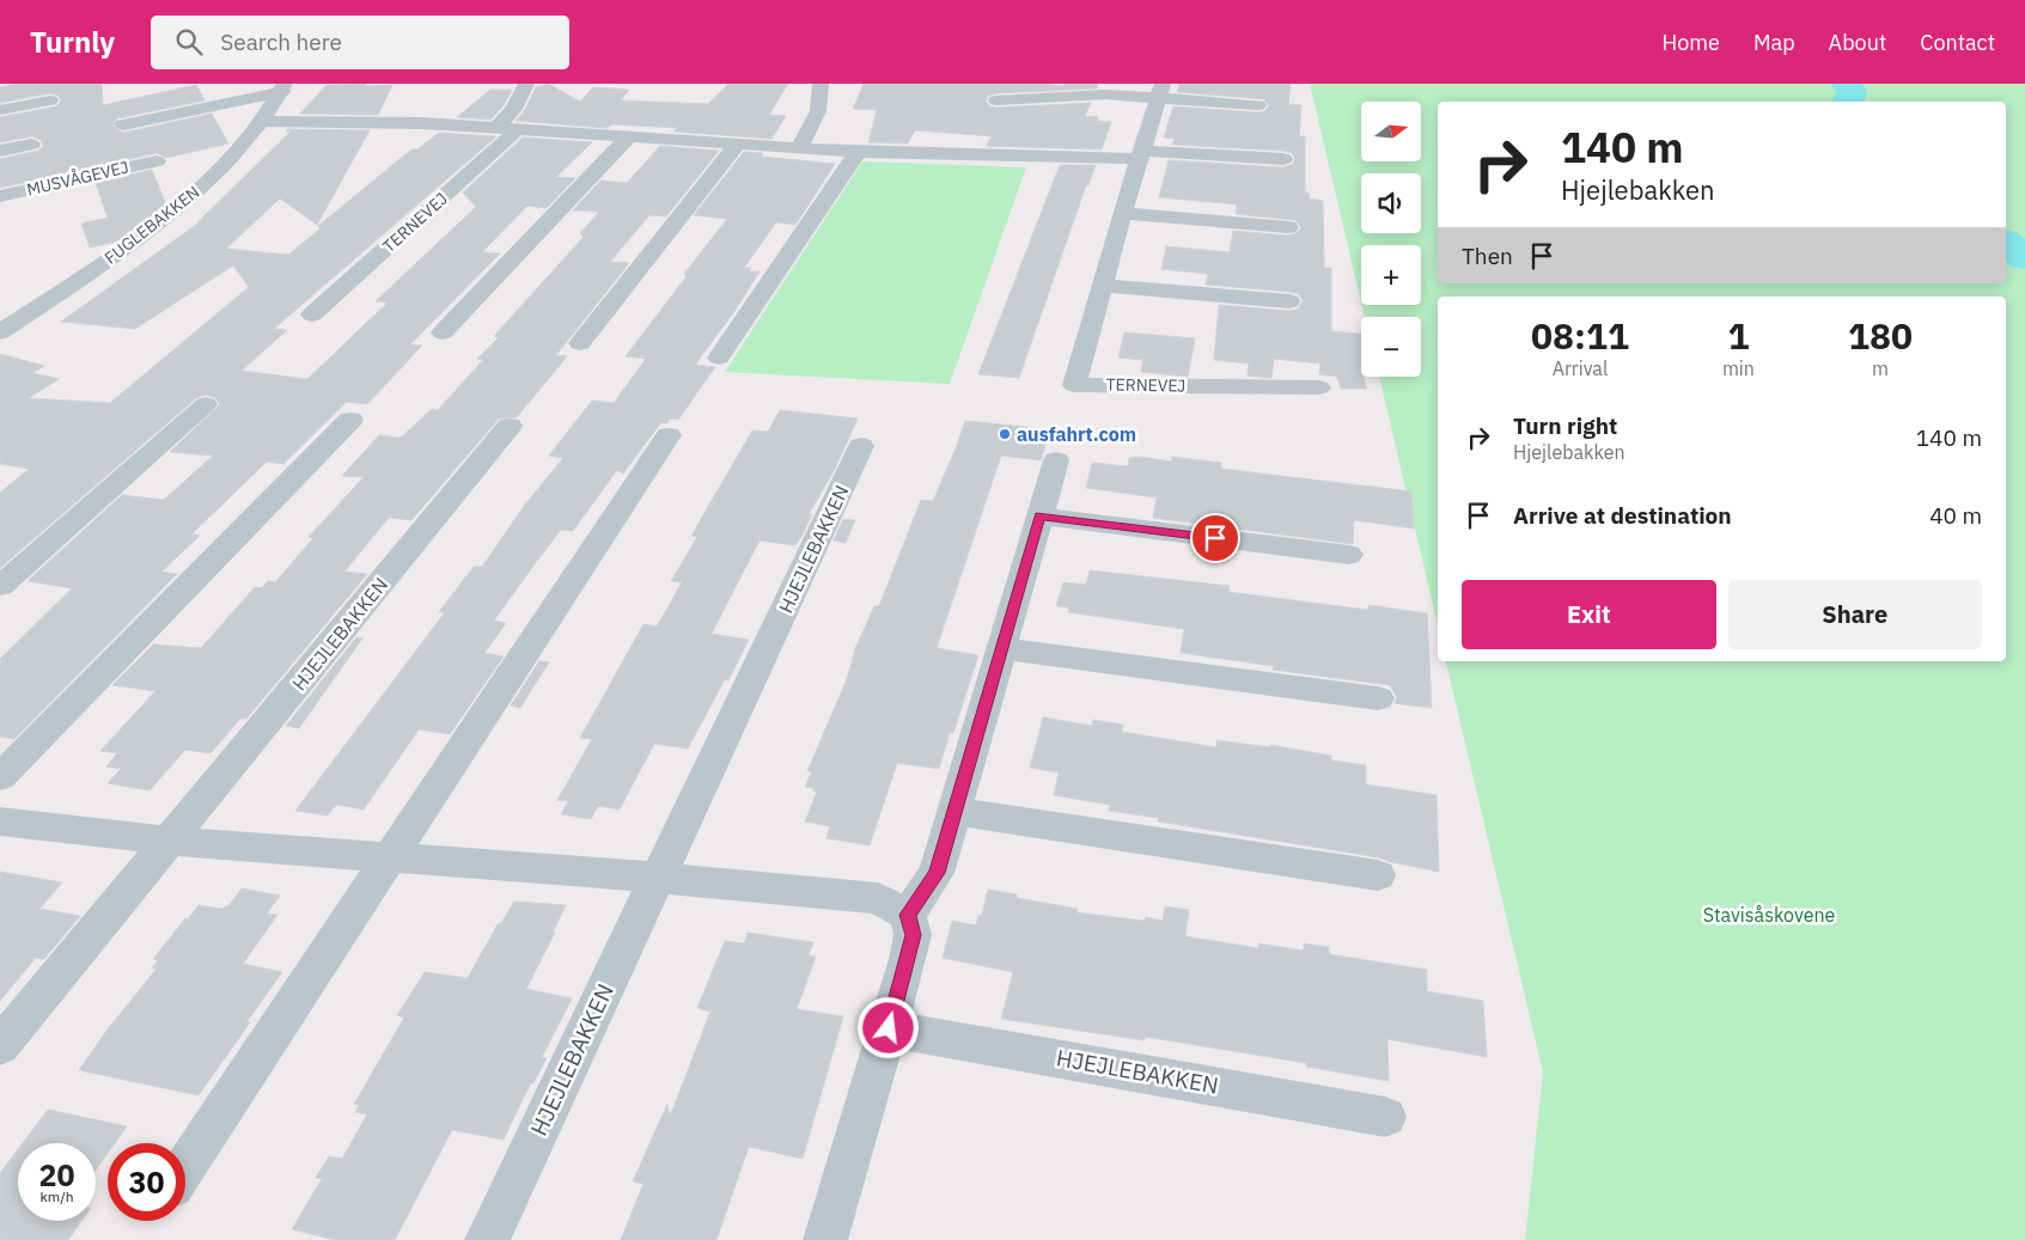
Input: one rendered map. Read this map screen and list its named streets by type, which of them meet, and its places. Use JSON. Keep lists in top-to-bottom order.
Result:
{
  "streets": {
    "street": [
      "MUSVÅGEVEJ",
      "TERNEVEJ",
      "FUGLEBAKKEN",
      "HJEJLEBAKKEN"
    ]
  },
  "parks": ["Stavisåskovene"],
  "places": ["ausfahrt.com"],
  "north": "right",
  "page": {
    "header": "Turnly",
    "search": "Search here",
    "nav": [
      "Home",
      "Map",
      "About",
      "Contact"
    ],
    "map_buttons": ["+", "−"],
    "turn": ["140 m", "Hjejlebakken"],
    "then": "Then",
    "eta": [
      "08:11",
      "Arrival",
      "1",
      "min",
      "180",
      "m"
    ],
    "list": [
      {
        "name": "Turn right",
        "note": "Hjejlebakken",
        "value": "140 m"
      },
      {
        "name": "Arrive at destination",
        "value": "40 m"
      }
    ],
    "buttons": ["Exit", "Share"],
    "speed": "20 km/h",
    "limit": "30"
  }
}
